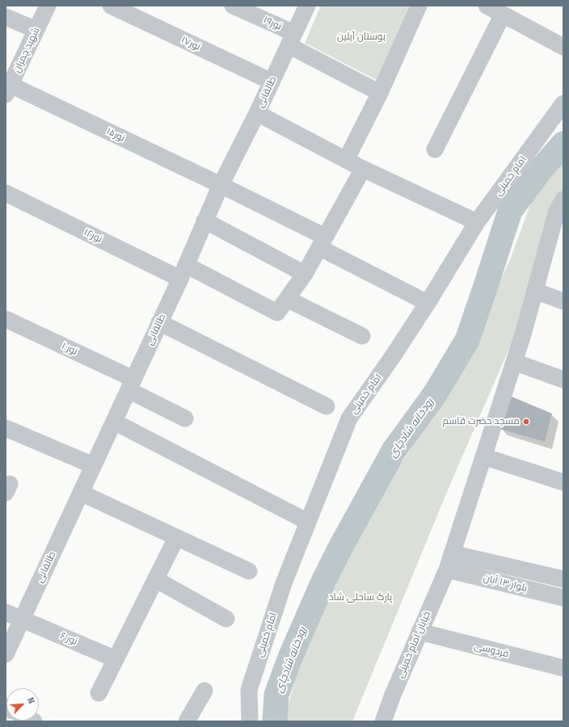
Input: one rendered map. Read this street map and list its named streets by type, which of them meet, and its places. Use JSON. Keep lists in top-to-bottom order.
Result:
{
  "streets": {
    "street": [
      "نور۱۹",
      "نور۱۷",
      "شهید چمران",
      "طالقانی",
      "نور۱۵",
      "امام خمینی",
      "نور۱۲",
      "نور۱۰",
      "بلوار ۱۳ آبان",
      "نور ۶",
      "خیابان امام خمینی",
      "فردوسی"
    ]
  },
  "crossings": [
    ["نور۱۹", "طالقانی"],
    ["نور۱۷", "طالقانی"],
    ["شهید چمران", "نور۱۵"],
    ["طالقانی", "نور۱۵"],
    ["طالقانی", "نور۱۲"],
    ["طالقانی", "نور۱۰"],
    ["طالقانی", "نور ۶"],
    ["نور۱۵", "امام خمینی"],
    ["بلوار ۱۳ آبان", "خیابان امام خمینی"],
    ["خیابان امام خمینی", "فردوسی"]
  ],
  "water": ["رودخانه شادچای"],
  "parks": ["بوستان آیلین", "پارک ساحلی شاد"],
  "places": ["مسجد حضرت قاسم"],
  "north": "top right"
}
